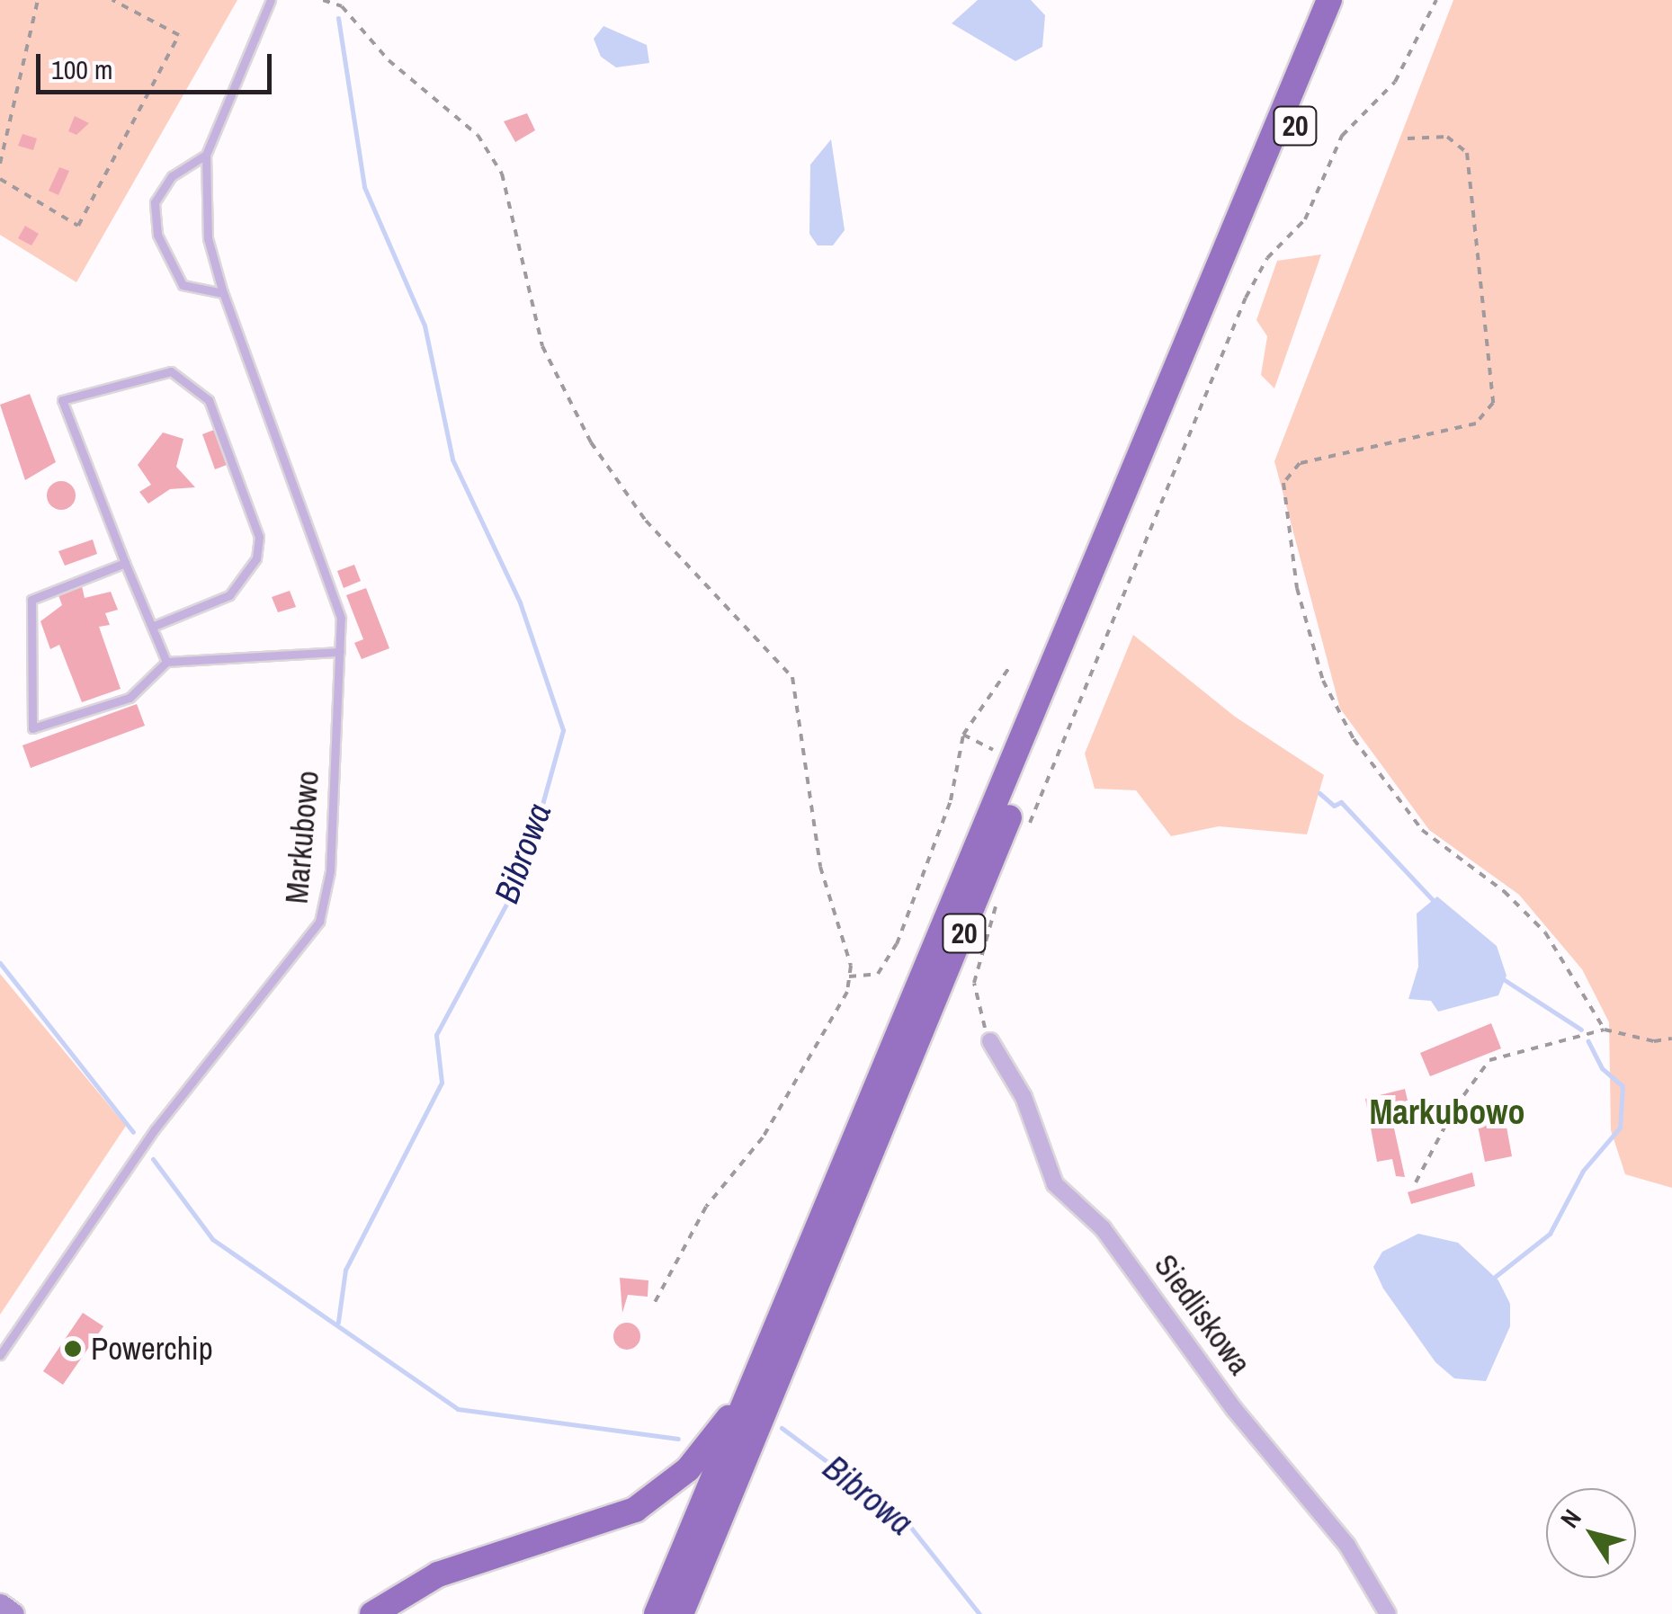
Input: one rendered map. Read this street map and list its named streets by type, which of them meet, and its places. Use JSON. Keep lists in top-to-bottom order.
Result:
{
  "streets": {
    "main road": ["20"],
    "street": ["Siedliskowa"],
    "lane": ["Markubowo"]
  },
  "districts": ["Markubowo"],
  "water": ["Bibrowa"],
  "places": ["Powerchip"],
  "scale_bar": "100 m",
  "north": "top left"
}
